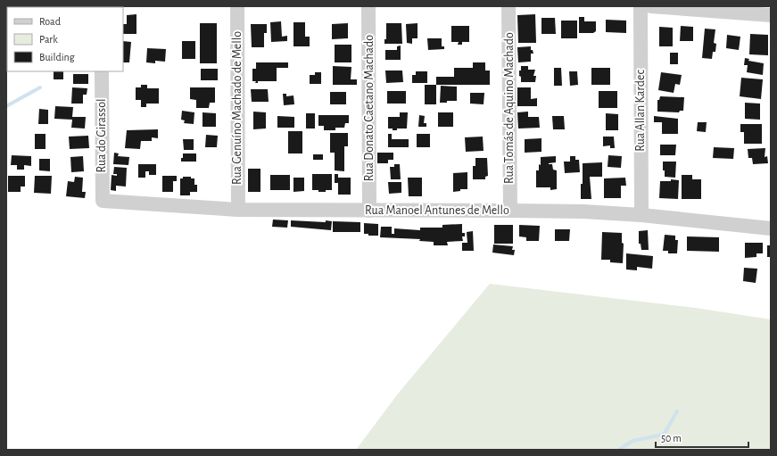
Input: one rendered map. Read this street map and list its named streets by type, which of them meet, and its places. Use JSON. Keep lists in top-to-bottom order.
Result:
{
  "streets": {
    "street": [
      "Rua Genuíno Machado de Mello",
      "Rua Donato Caetano Machado",
      "Rua Tomás de Aquino Machado",
      "Rua Allan Kardec",
      "Rua do Girassol",
      "Rua Manoel Antunes de Mello"
    ]
  },
  "crossings": [
    ["Rua Genuíno Machado de Mello", "Rua Manoel Antunes de Mello"],
    ["Rua Donato Caetano Machado", "Rua Manoel Antunes de Mello"],
    ["Rua Tomás de Aquino Machado", "Rua Manoel Antunes de Mello"],
    ["Rua Allan Kardec", "Rua Manoel Antunes de Mello"],
    ["Rua do Girassol", "Rua Manoel Antunes de Mello"]
  ],
  "legend": ["Road", "Park", "Building"],
  "scale_bar": "50 m"
}
